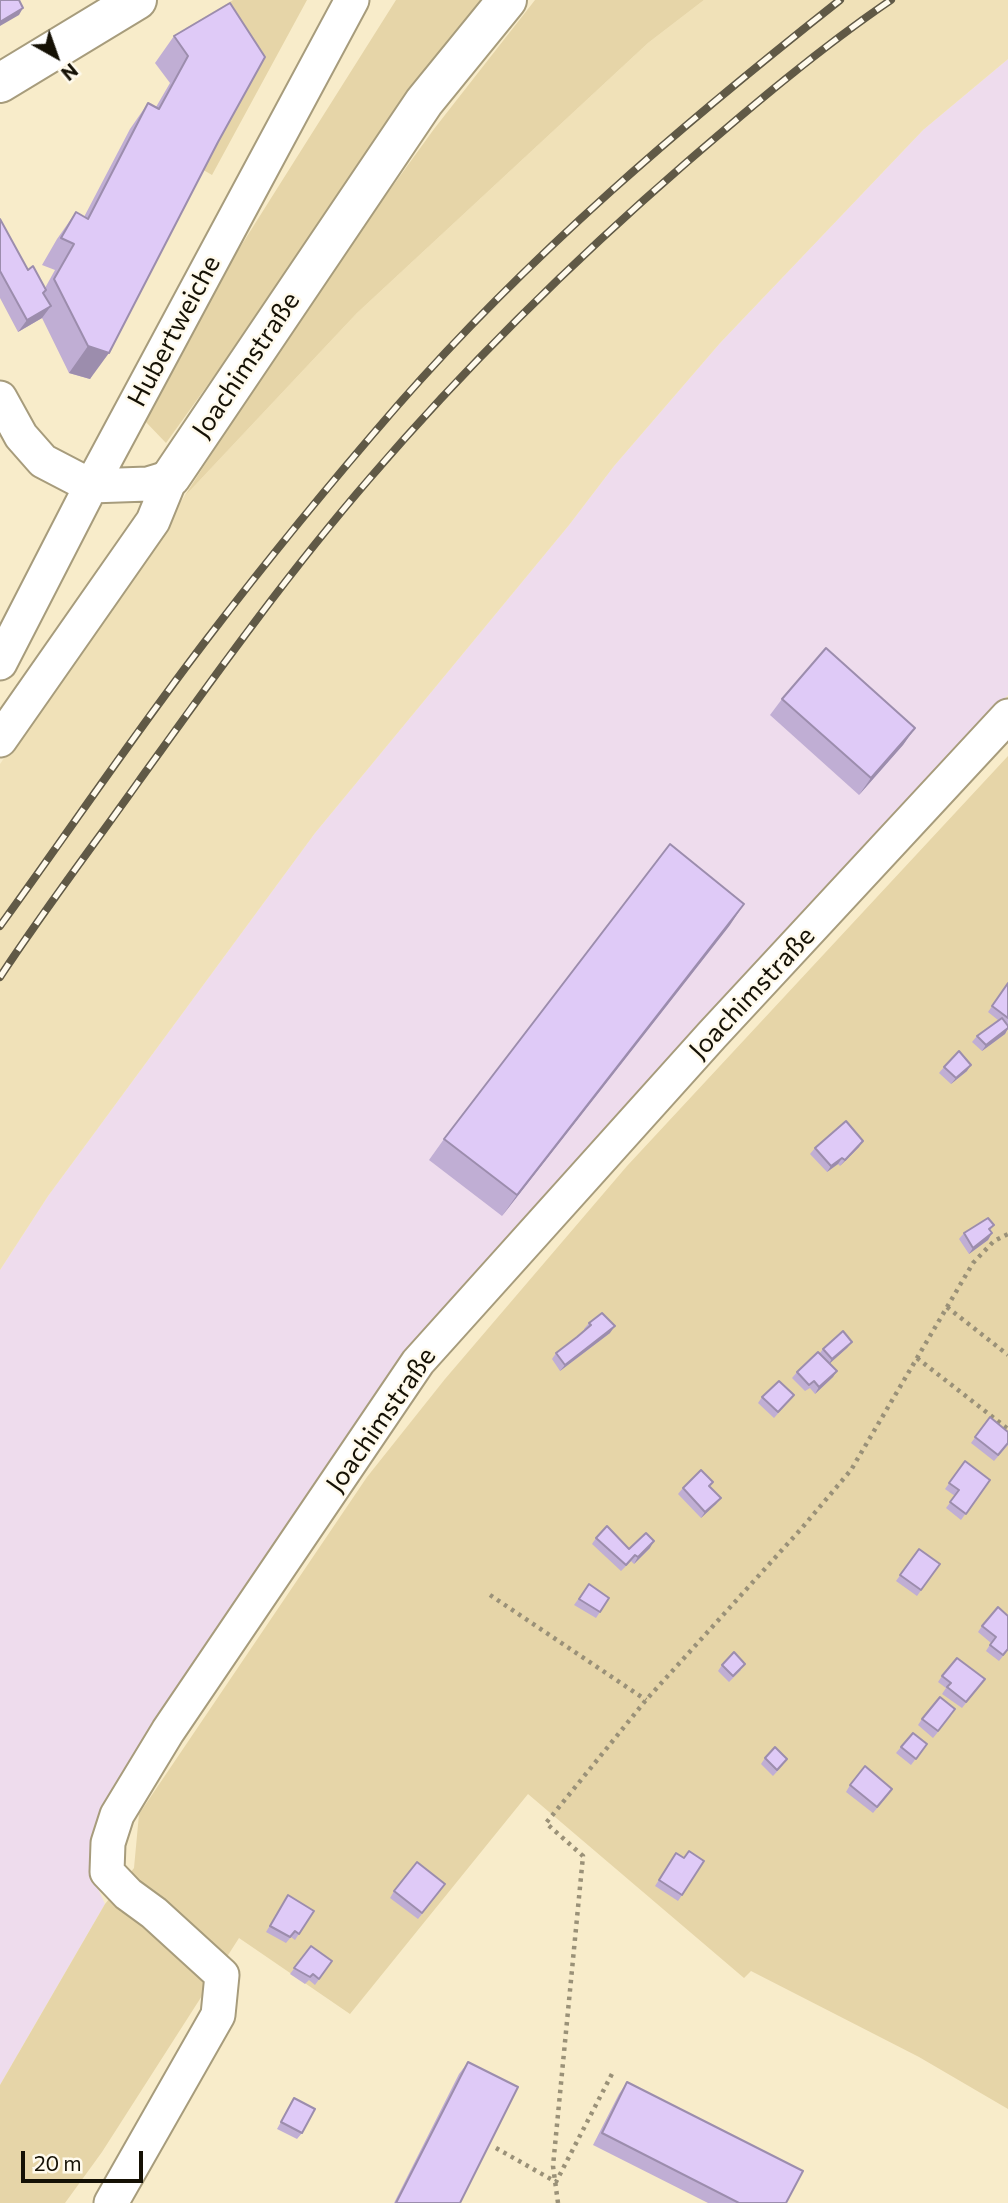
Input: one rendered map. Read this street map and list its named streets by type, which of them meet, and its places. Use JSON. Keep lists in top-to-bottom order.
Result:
{
  "streets": {
    "street": ["Hubertweiche", "Joachimstraße"]
  },
  "scale_bar": "20 m",
  "north": "bottom right"
}
